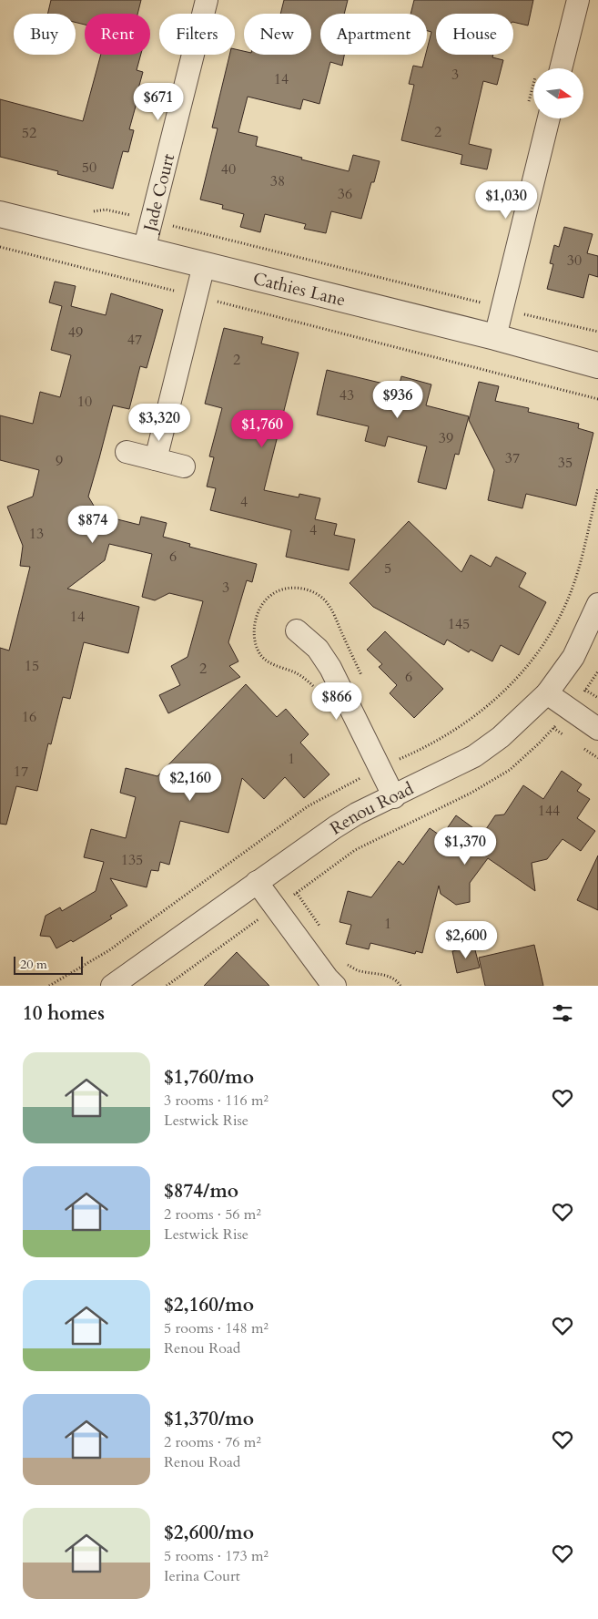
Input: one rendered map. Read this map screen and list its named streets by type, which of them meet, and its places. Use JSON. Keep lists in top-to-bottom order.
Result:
{
  "streets": {
    "street": ["Jade Court", "Cathies Lane", "Renou Road"]
  },
  "crossings": [
    ["Jade Court", "Cathies Lane"]
  ],
  "house_numbers": [
    "3",
    "14",
    "2",
    "52",
    "50",
    "40",
    "38",
    "36",
    "30",
    "49",
    "47",
    "2",
    "43",
    "10",
    "39",
    "37",
    "9",
    "35",
    "4",
    "4",
    "13",
    "6",
    "5",
    "3",
    "14",
    "145",
    "15",
    "2",
    "6",
    "16",
    "1",
    "17",
    "144",
    "135",
    "1"
  ],
  "scale_bar": "20 m",
  "north": "right",
  "page": {
    "chip": [
      "Buy",
      "Rent",
      "Filters",
      "New",
      "Apartment",
      "House"
    ],
    "price": [
      "$671",
      "$1,030",
      "$936",
      "$3,320",
      "$1,760",
      "$874",
      "$866",
      "$2,160",
      "$1,370",
      "$2,600"
    ],
    "scale": "20 m",
    "heading": "10 homes",
    "list": [
      {
        "name": "$1,760/mo",
        "note": "3 rooms · 116 m² · Lestwick Rise"
      },
      {
        "name": "$874/mo",
        "note": "2 rooms · 56 m² · Lestwick Rise"
      },
      {
        "name": "$2,160/mo",
        "note": "5 rooms · 148 m² · Renou Road"
      },
      {
        "name": "$1,370/mo",
        "note": "2 rooms · 76 m² · Renou Road"
      },
      {
        "name": "$2,600/mo",
        "note": "5 rooms · 173 m² · Ierina Court"
      }
    ]
  }
}
